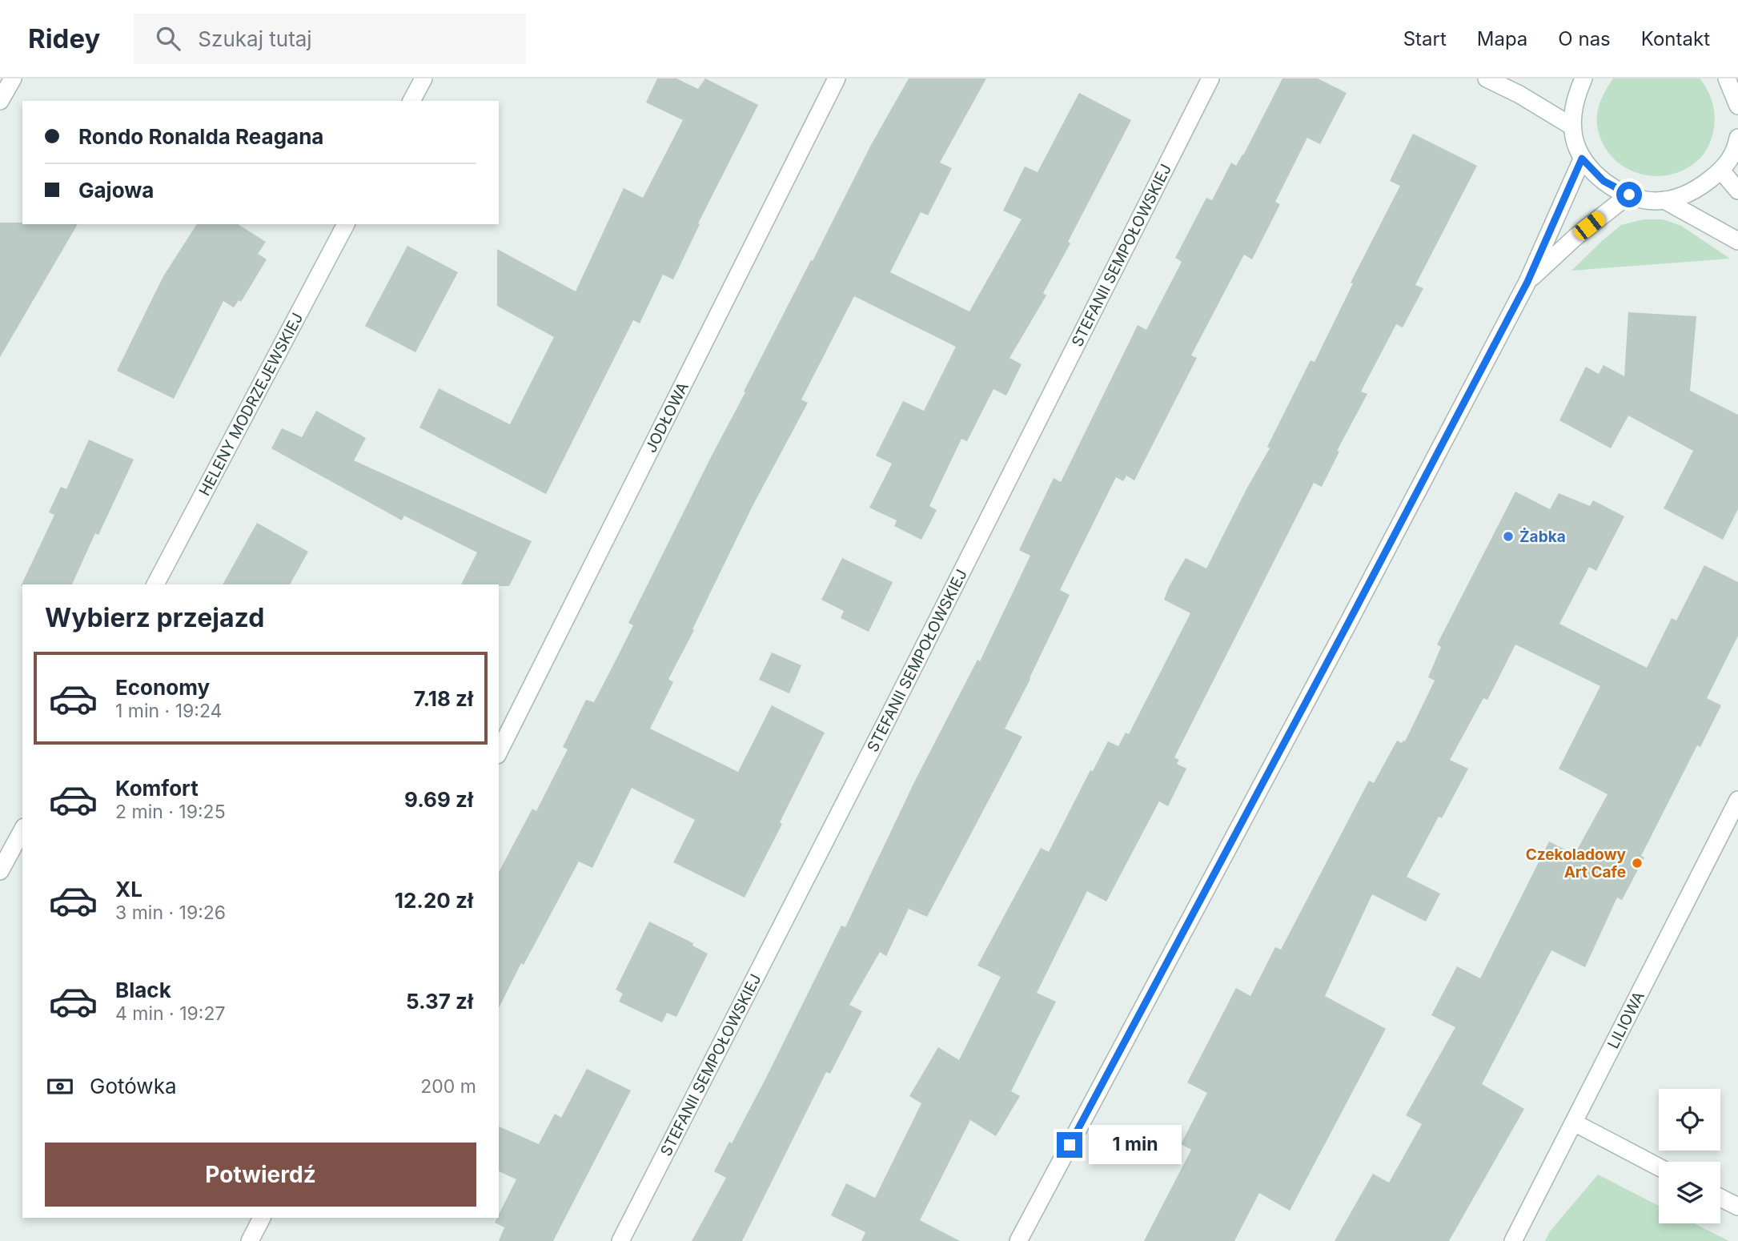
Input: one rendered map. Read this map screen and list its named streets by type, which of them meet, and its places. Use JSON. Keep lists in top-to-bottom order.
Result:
{
  "streets": {
    "street": [
      "STEFANII SEMPOŁOWSKIEJ",
      "HELENY MODRZEJEWSKIEJ",
      "JODŁOWA",
      "LILIOWA"
    ]
  },
  "places": ["Żabka", "Czekoladowy Art Cafe"],
  "page": {
    "header": "Ridey",
    "search": "Szukaj tutaj",
    "nav": [
      "Start",
      "Mapa",
      "O nas",
      "Kontakt"
    ],
    "banner": ["Rondo Ronalda Reagana", "Gajowa"],
    "heading": "Wybierz przejazd",
    "list": [
      {
        "name": "Economy",
        "note": "1 min · 19:24",
        "value": "7.18 zł"
      },
      {
        "name": "Komfort",
        "note": "2 min · 19:25",
        "value": "9.69 zł"
      },
      {
        "name": "XL",
        "note": "3 min · 19:26",
        "value": "12.20 zł"
      },
      {
        "name": "Black",
        "note": "4 min · 19:27",
        "value": "5.37 zł"
      }
    ],
    "pay": ["Gotówka", "200 m"],
    "bubble": "1 min",
    "buttons": "Potwierdź"
  }
}
